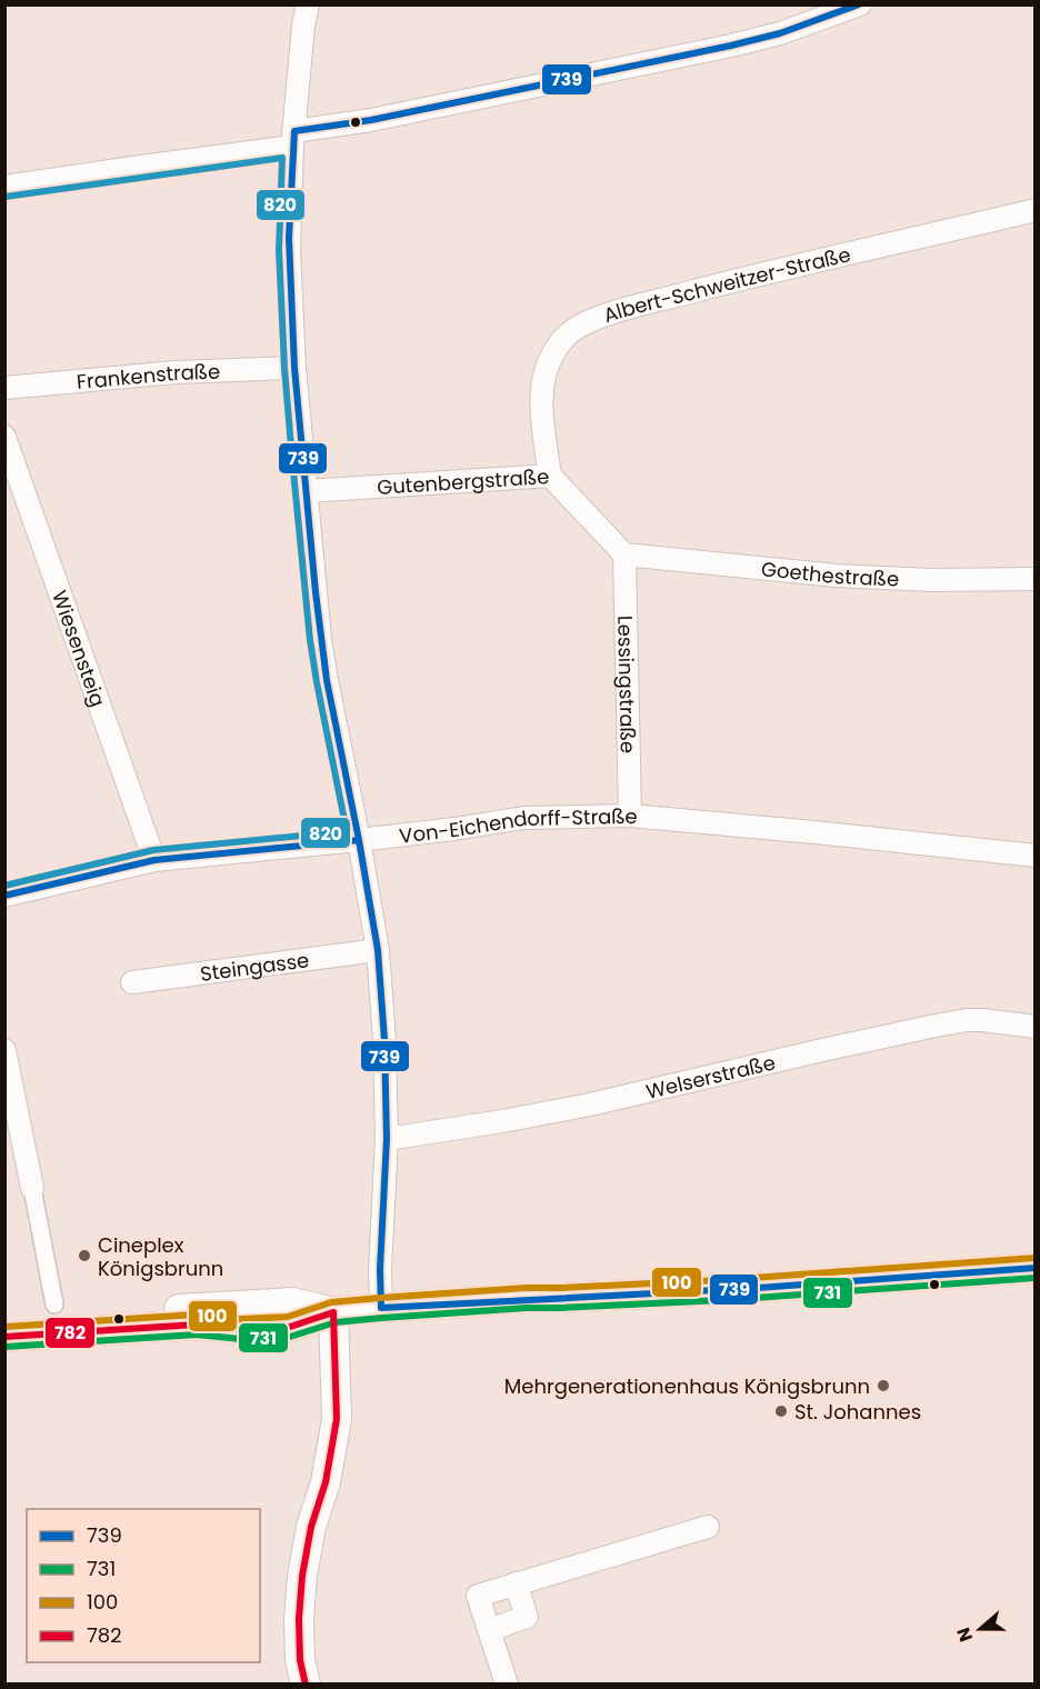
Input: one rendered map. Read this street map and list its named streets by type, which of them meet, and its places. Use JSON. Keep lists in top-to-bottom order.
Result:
{
  "streets": {
    "street": [
      "Albert-Schweitzer-Straße",
      "Frankenstraße",
      "Gutenbergstraße",
      "Goethestraße",
      "Wiesensteig",
      "Lessingstraße",
      "Von-Eichendorff-Straße",
      "Steingasse",
      "Welserstraße"
    ]
  },
  "crossings": [
    ["Albert-Schweitzer-Straße", "Gutenbergstraße"],
    ["Gutenbergstraße", "Goethestraße"],
    ["Gutenbergstraße", "Lessingstraße"],
    ["Goethestraße", "Lessingstraße"],
    ["Wiesensteig", "Von-Eichendorff-Straße"],
    ["Lessingstraße", "Von-Eichendorff-Straße"]
  ],
  "places": ["Cineplex Königsbrunn", "Mehrgenerationenhaus Königsbrunn", "St. Johannes"],
  "lines": [
    "transit line 739",
    "transit line 820",
    "transit line 100",
    "transit line 731",
    "transit line 782"
  ],
  "legend": [
    "739",
    "731",
    "100",
    "782"
  ],
  "north": "left"
}
